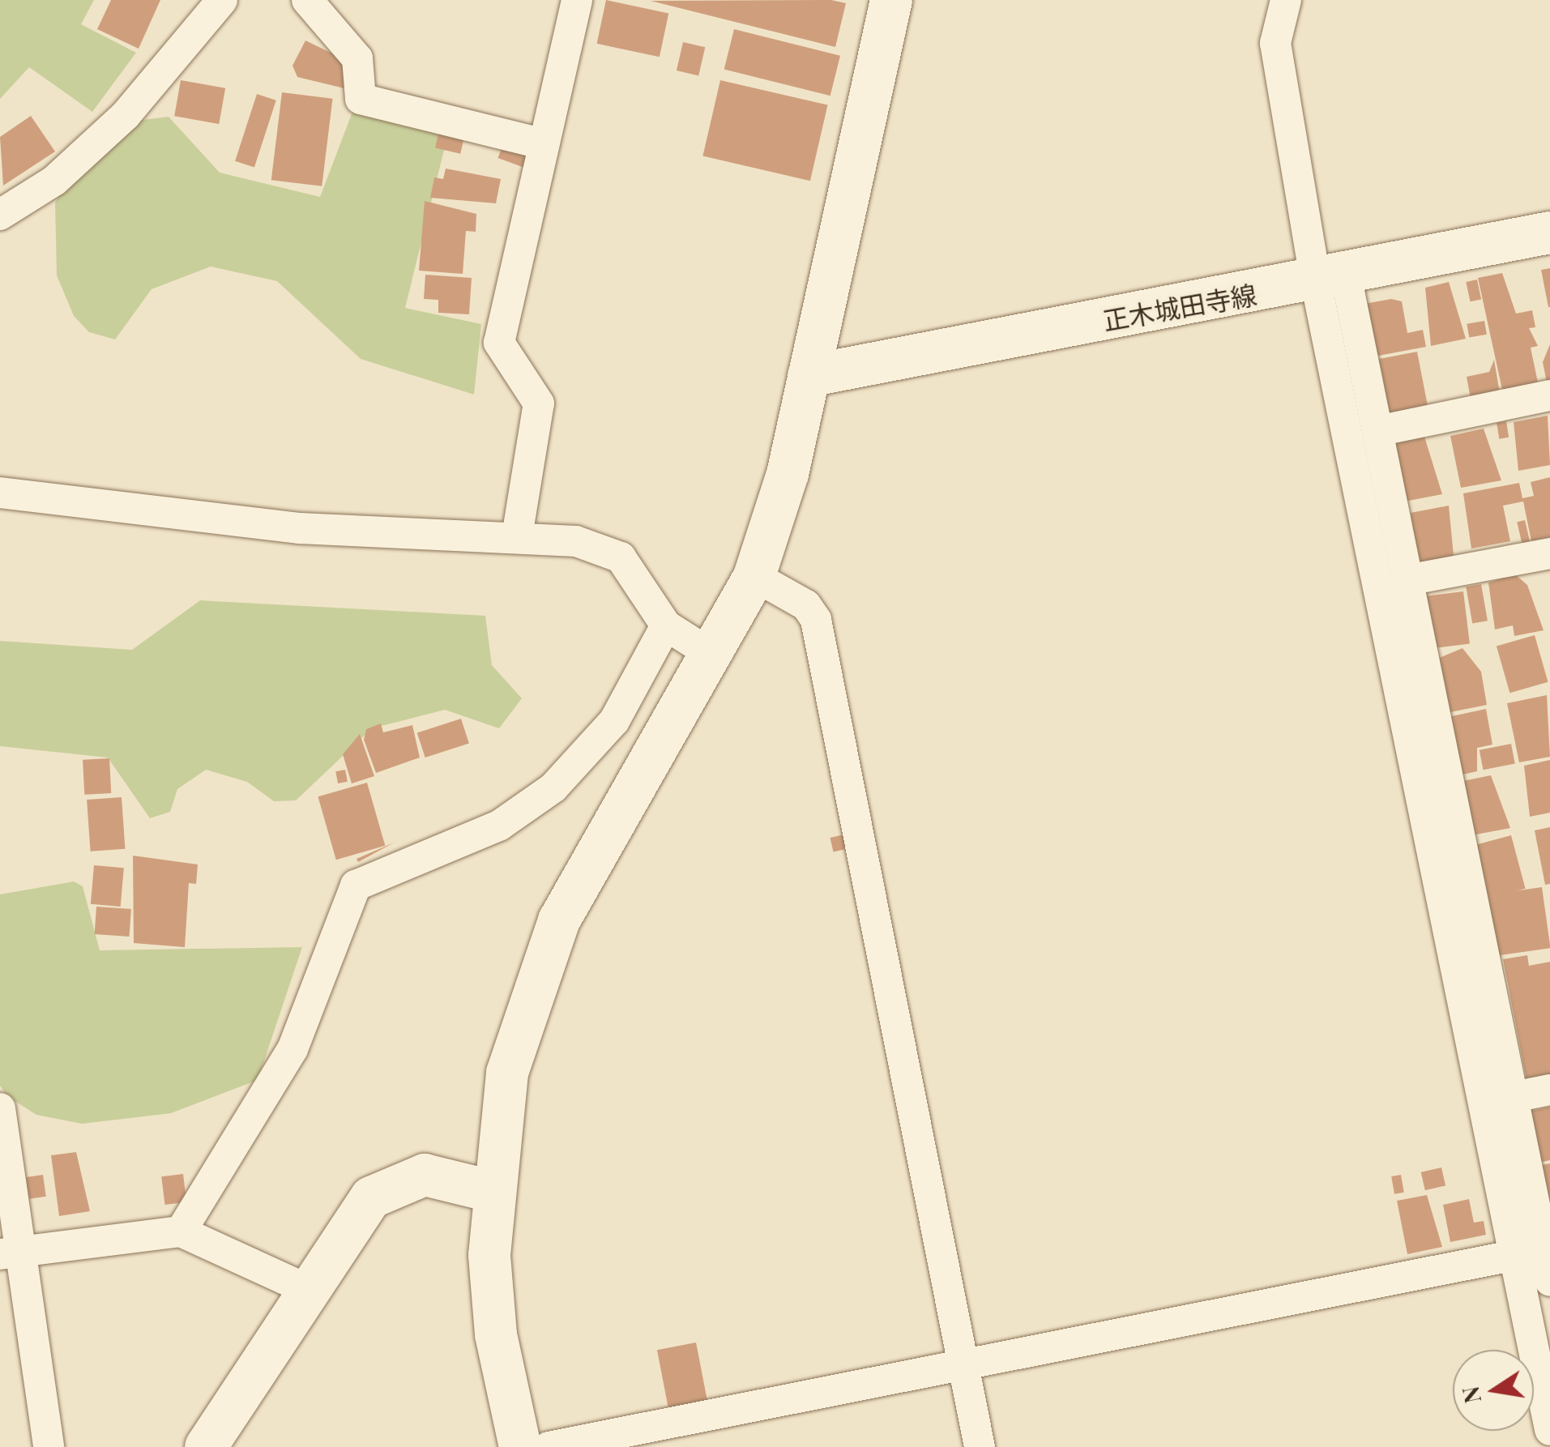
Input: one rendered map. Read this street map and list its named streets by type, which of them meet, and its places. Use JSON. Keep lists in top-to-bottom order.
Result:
{
  "streets": {
    "street": ["正木城田寺線"]
  },
  "north": "left"
}
